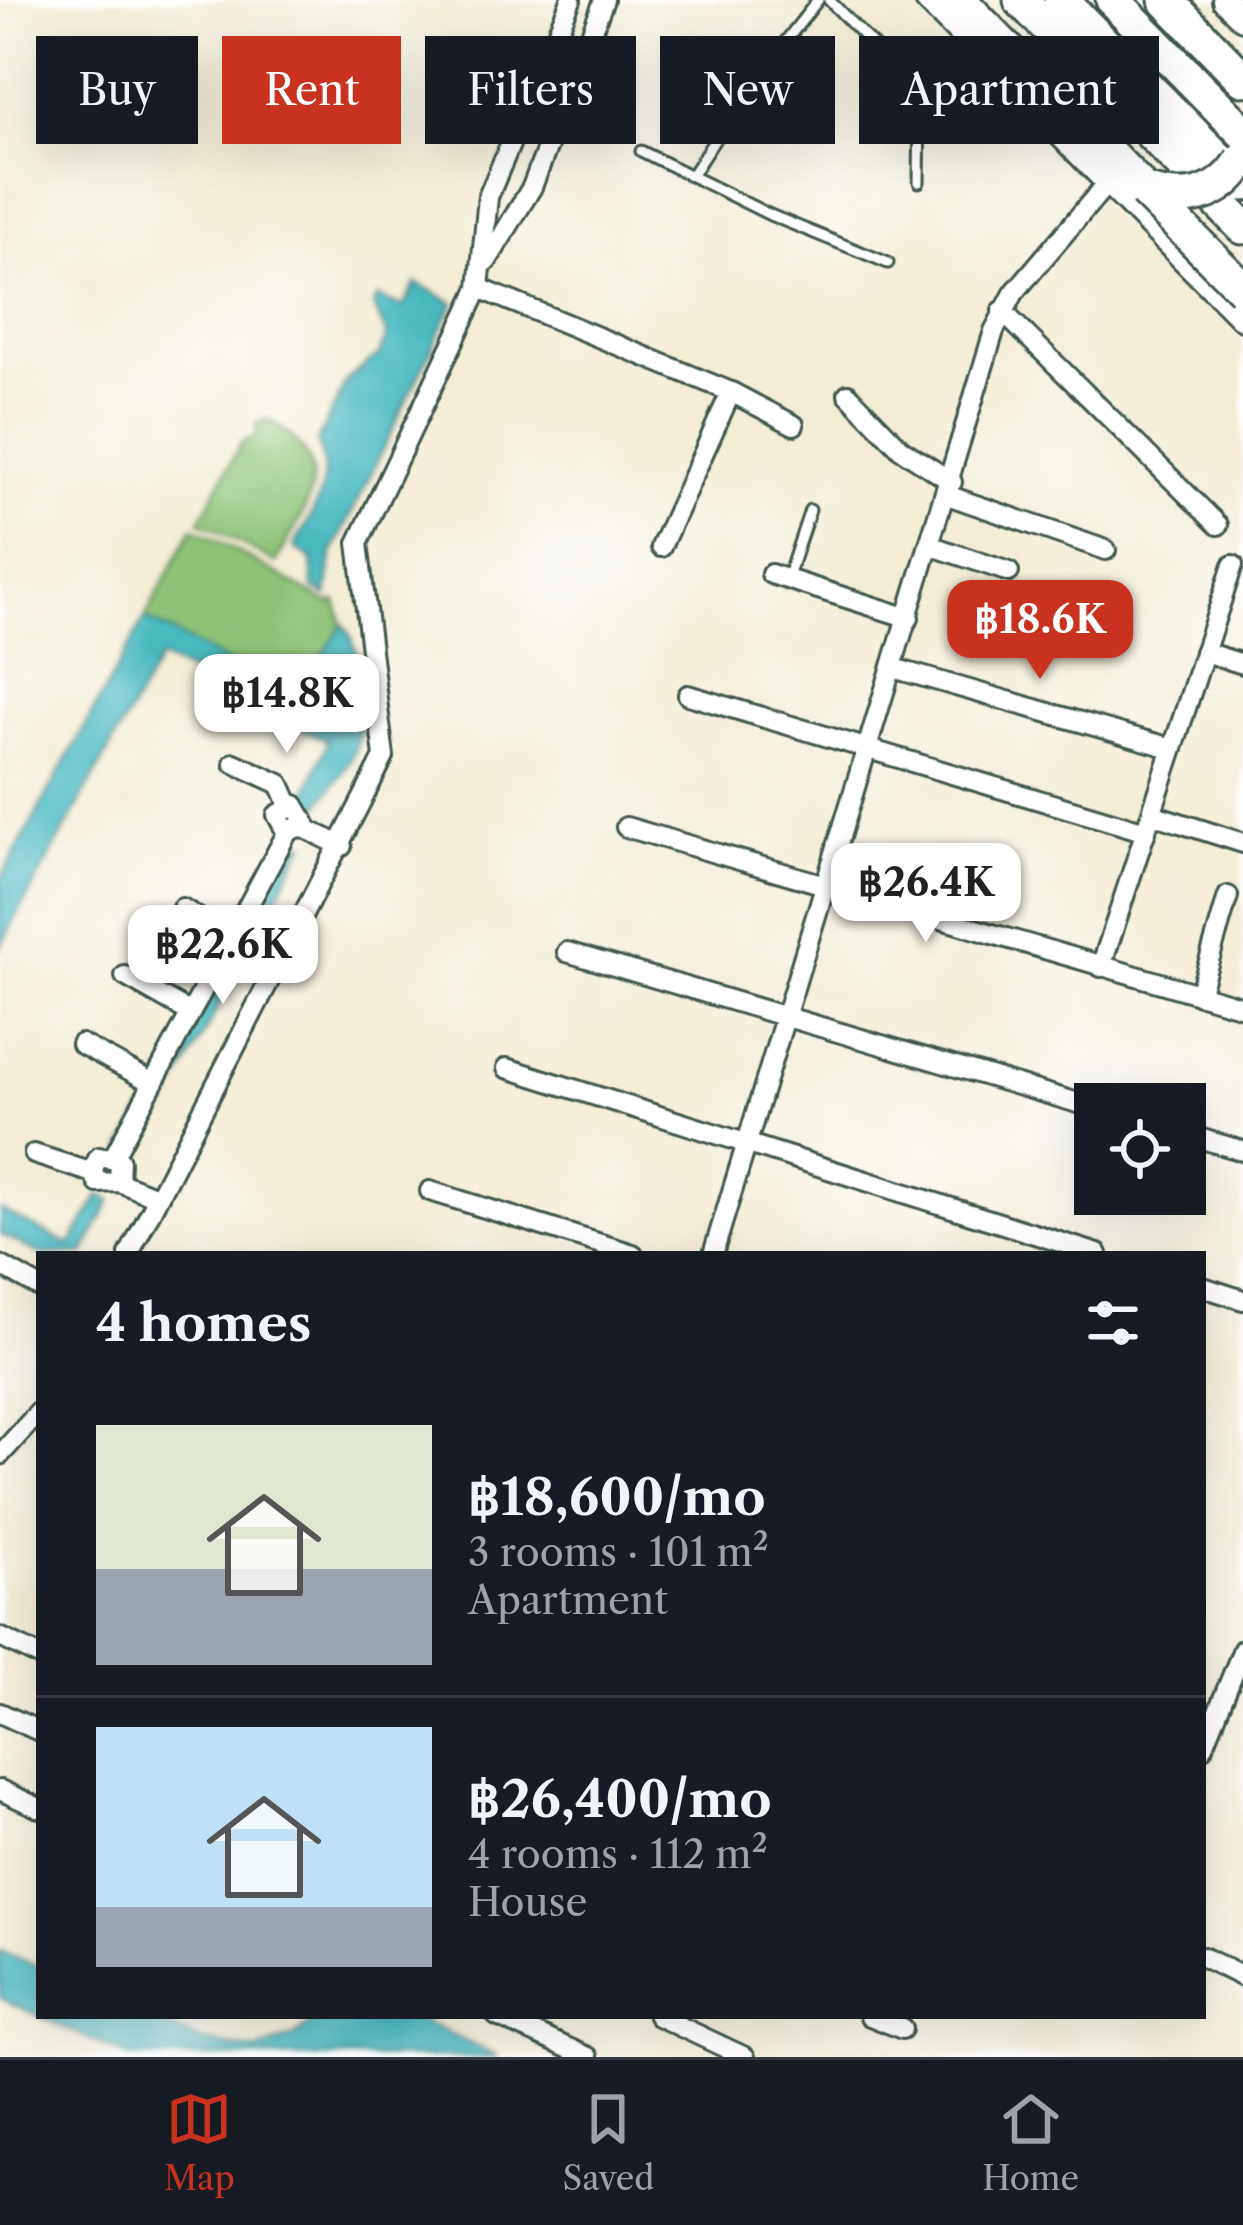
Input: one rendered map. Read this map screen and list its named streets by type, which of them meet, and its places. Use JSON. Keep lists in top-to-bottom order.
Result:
{
  "page": {
    "chip": [
      "Buy",
      "Rent",
      "Filters",
      "New",
      "Apartment"
    ],
    "price": [
      "฿18.6K",
      "฿14.8K",
      "฿26.4K",
      "฿22.6K"
    ],
    "heading": "4 homes",
    "list": [
      {
        "name": "฿18,600/mo",
        "note": "3 rooms · 101 m² · Apartment"
      },
      {
        "name": "฿26,400/mo",
        "note": "4 rooms · 112 m² · House"
      }
    ],
    "tabs": ["Map", "Saved", "Home"]
  }
}
